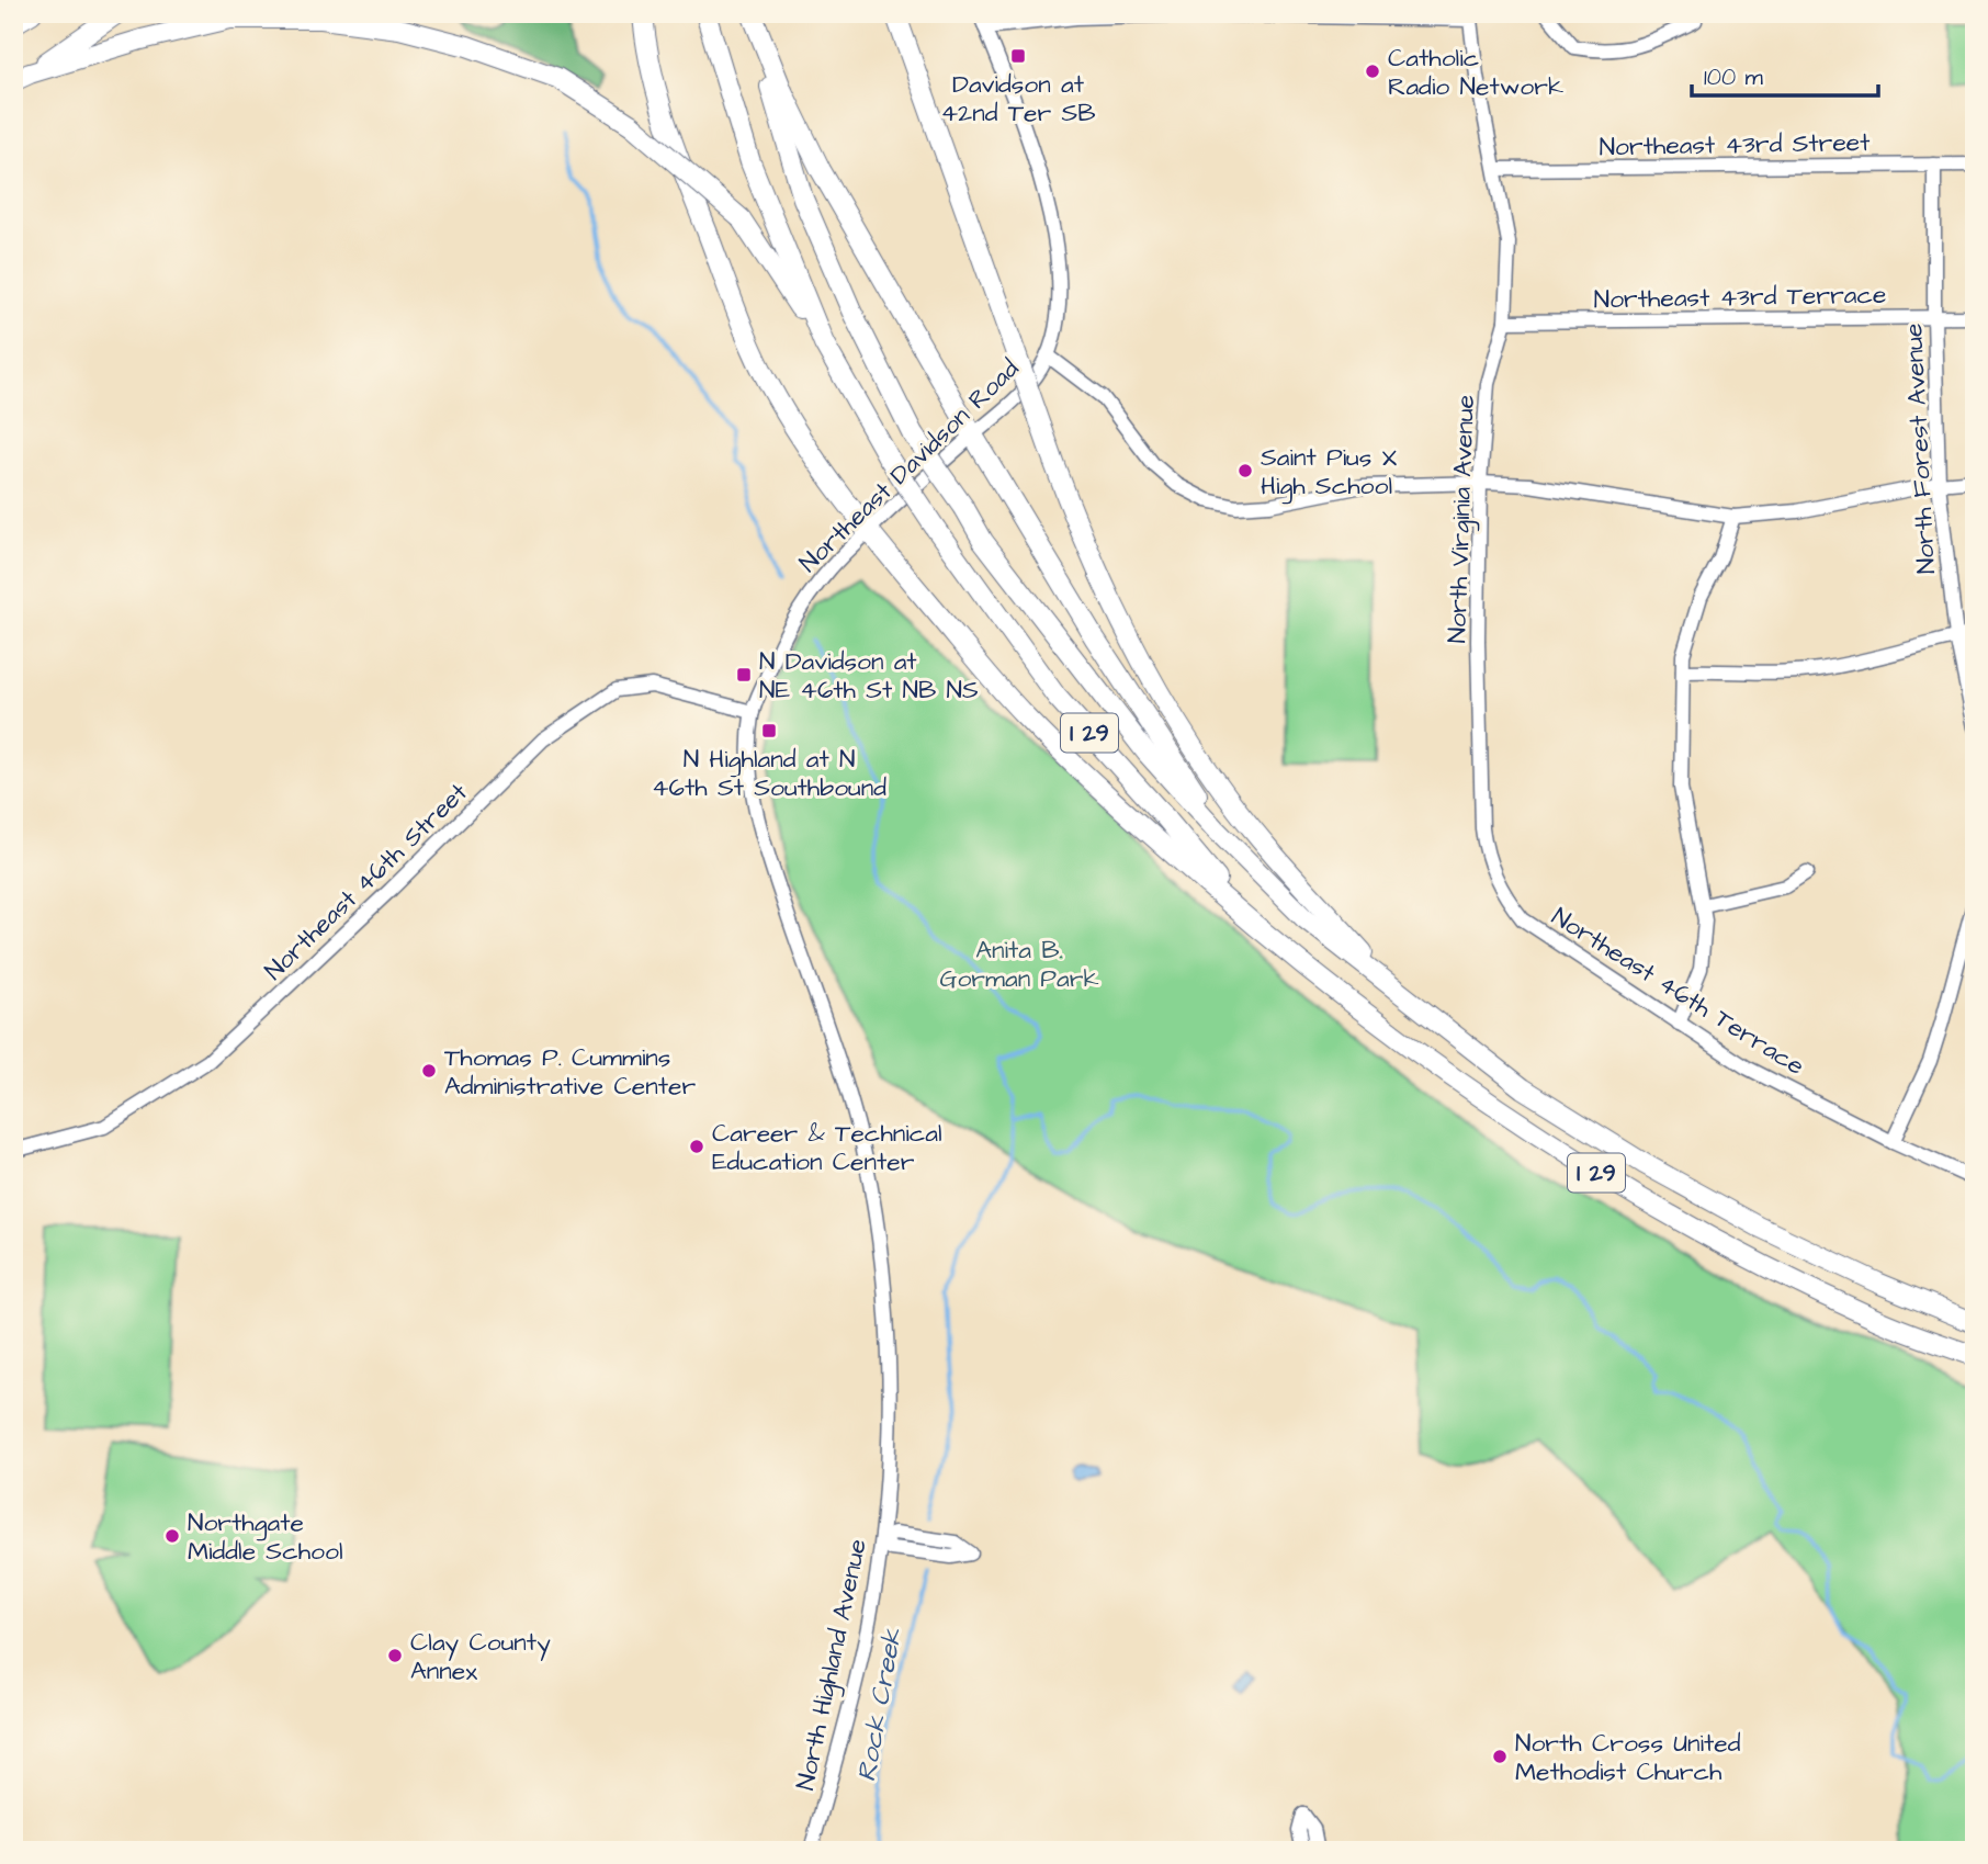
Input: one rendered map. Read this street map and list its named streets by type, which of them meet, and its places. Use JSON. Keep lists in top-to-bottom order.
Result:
{
  "streets": {
    "highway": ["I 29"],
    "street": [
      "Northeast 43rd Street",
      "Northeast 43rd Terrace",
      "North Forest Avenue",
      "Northeast Davidson Road",
      "North Virginia Avenue",
      "Northeast 46th Street",
      "Northeast 46th Terrace",
      "North Highland Avenue"
    ]
  },
  "crossings": [
    ["Northeast 43rd Street", "North Forest Avenue"],
    ["Northeast 43rd Street", "North Virginia Avenue"],
    ["Northeast 43rd Terrace", "North Forest Avenue"],
    ["Northeast 43rd Terrace", "North Virginia Avenue"],
    ["Northeast Davidson Road", "North Virginia Avenue"],
    ["Northeast Davidson Road", "Northeast 46th Street"],
    ["Northeast Davidson Road", "North Highland Avenue"],
    ["North Virginia Avenue", "Northeast 46th Terrace"]
  ],
  "water": ["Rock Creek"],
  "parks": ["Anita B. Gorman Park"],
  "places": {
    "transit": ["Davidson at 42nd Ter SB", "N Davidson at NE 46th St NB NS", "N Highland at N 46th St Southbound"],
    "other": [
      "Catholic Radio Network",
      "Saint Pius X High School",
      "Thomas P. Cummins Administrative Center",
      "Career & Technical Education Center",
      "Northgate Middle School",
      "Clay County Annex",
      "North Cross United Methodist Church"
    ]
  },
  "scale_bar": "100 m"
}
